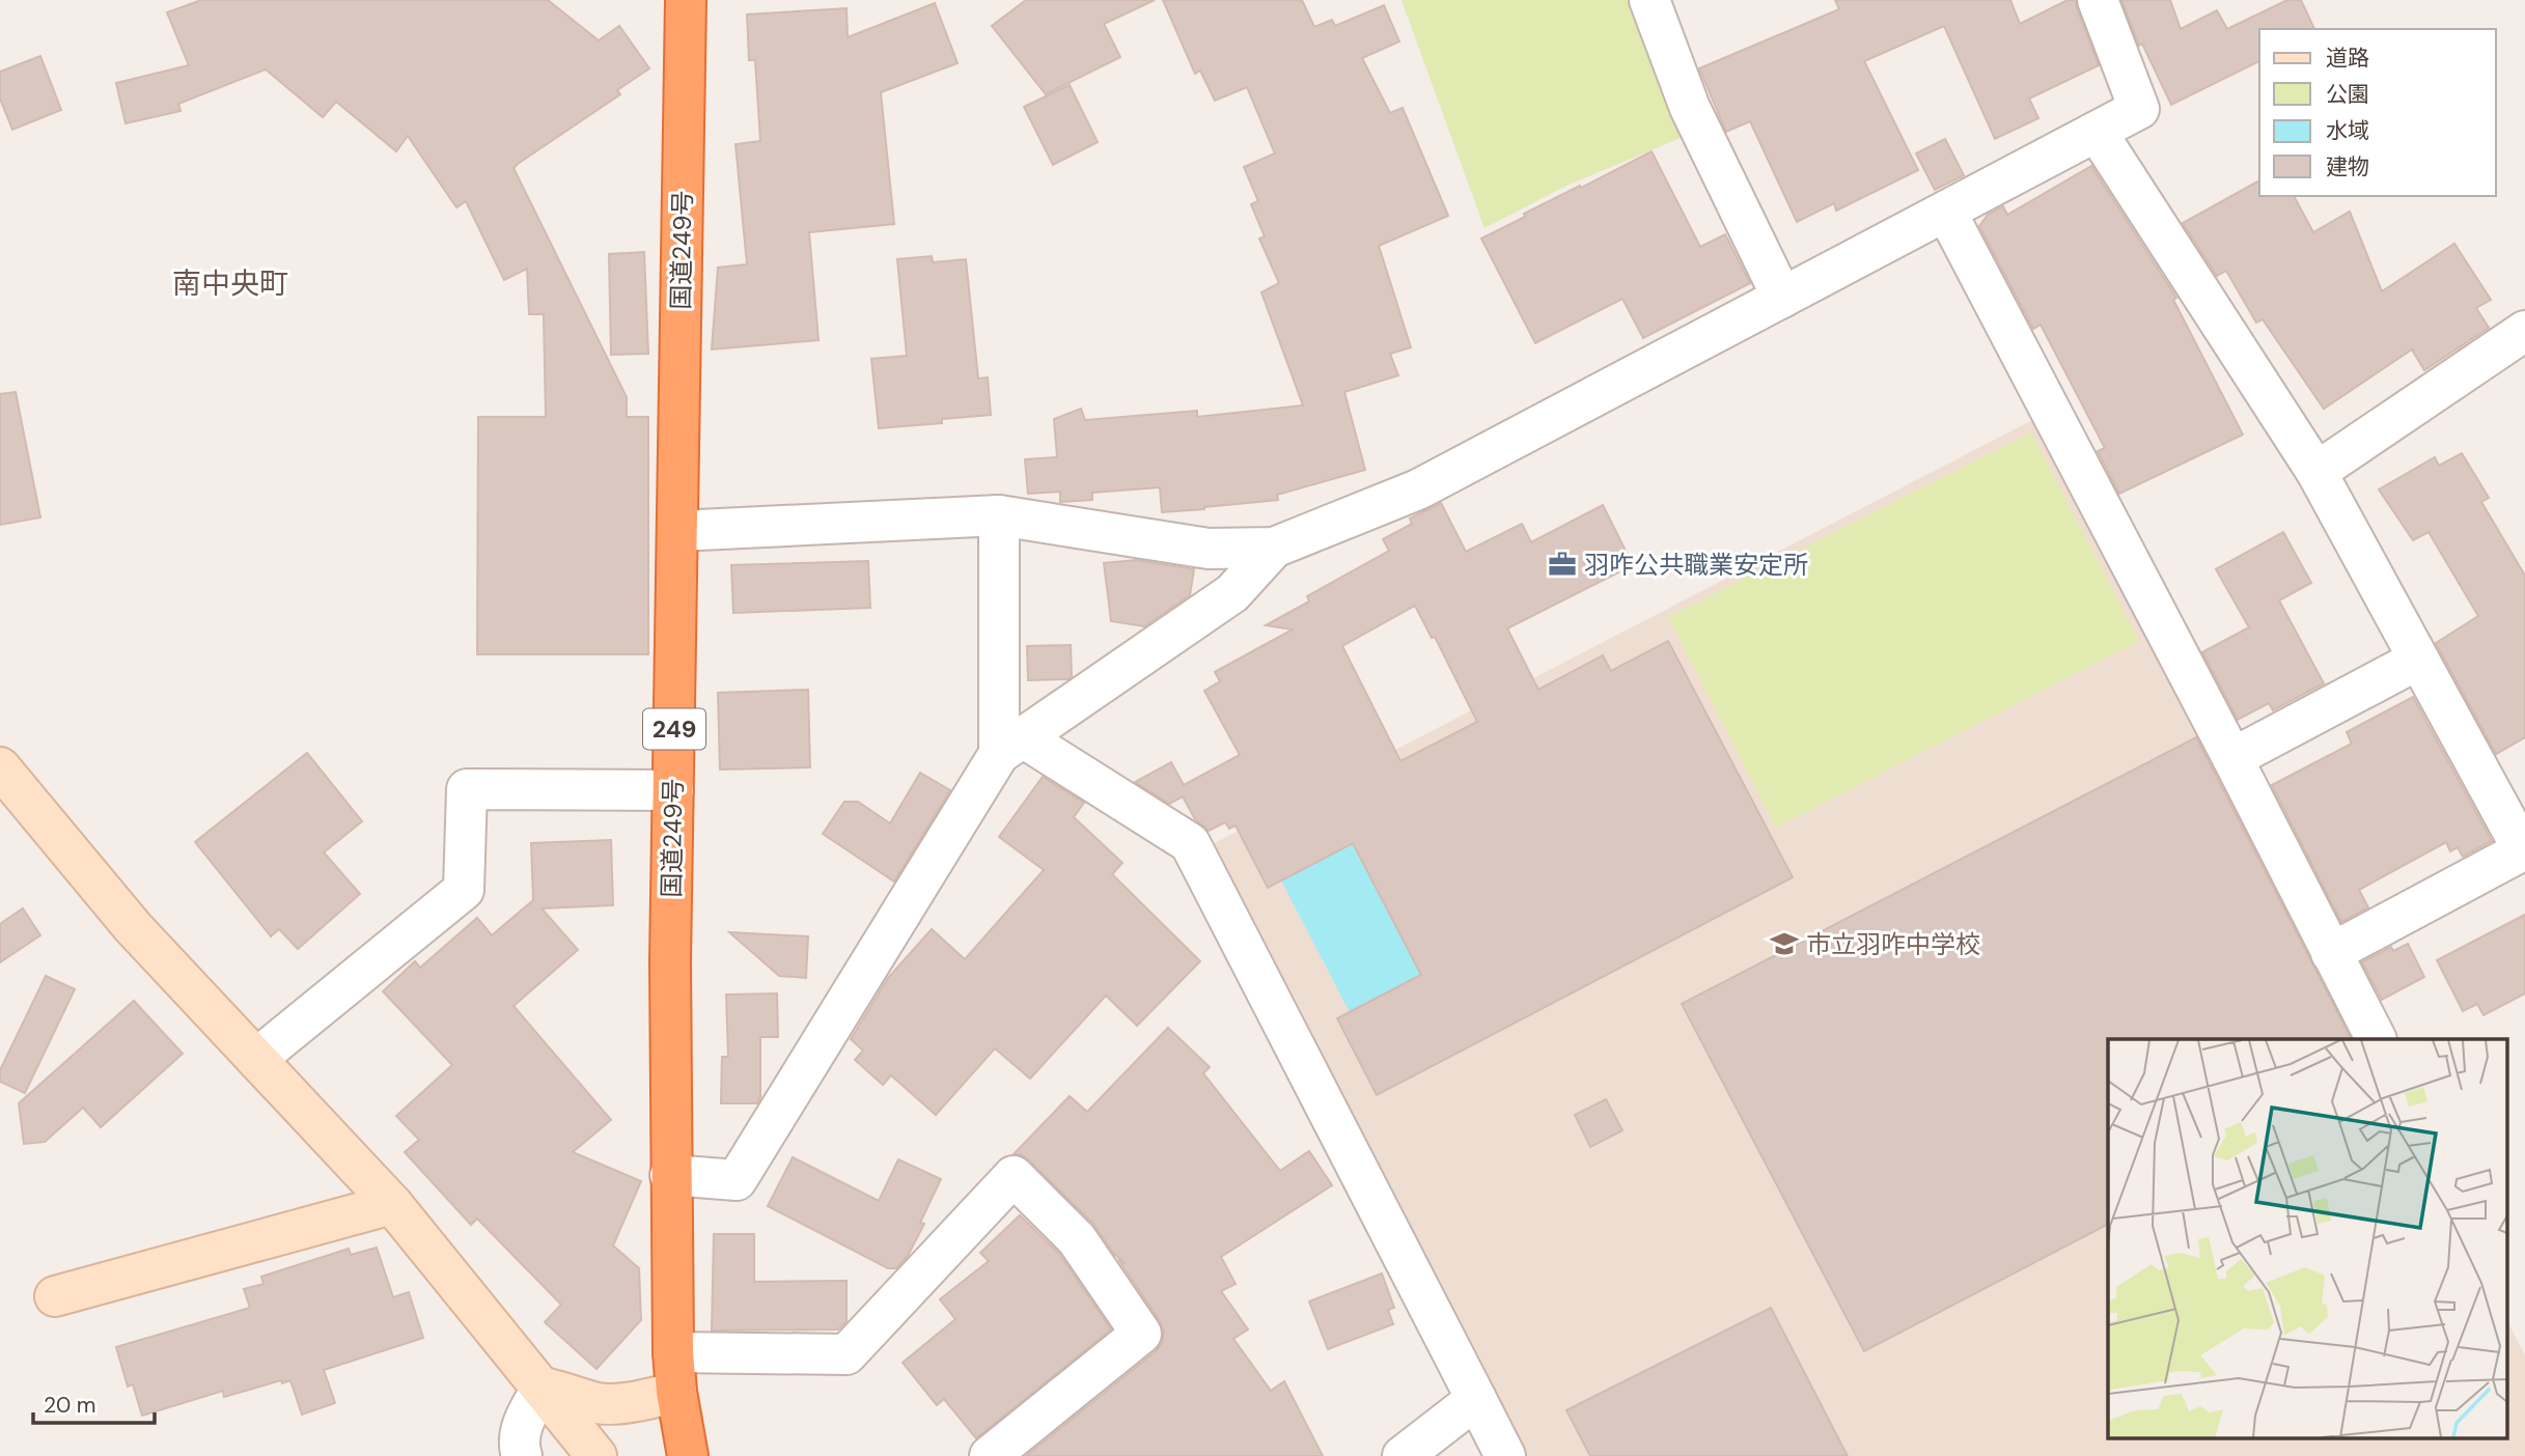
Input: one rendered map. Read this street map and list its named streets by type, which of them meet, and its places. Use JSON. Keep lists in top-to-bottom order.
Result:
{
  "streets": {
    "highway": ["国道249号", "249"]
  },
  "districts": ["南中央町"],
  "places": {
    "office": ["羽咋公共職業安定所"],
    "school or university": ["市立羽咋中学校"]
  },
  "legend": [
    "道路",
    "公園",
    "水域",
    "建物"
  ],
  "scale_bar": "20 m"
}
